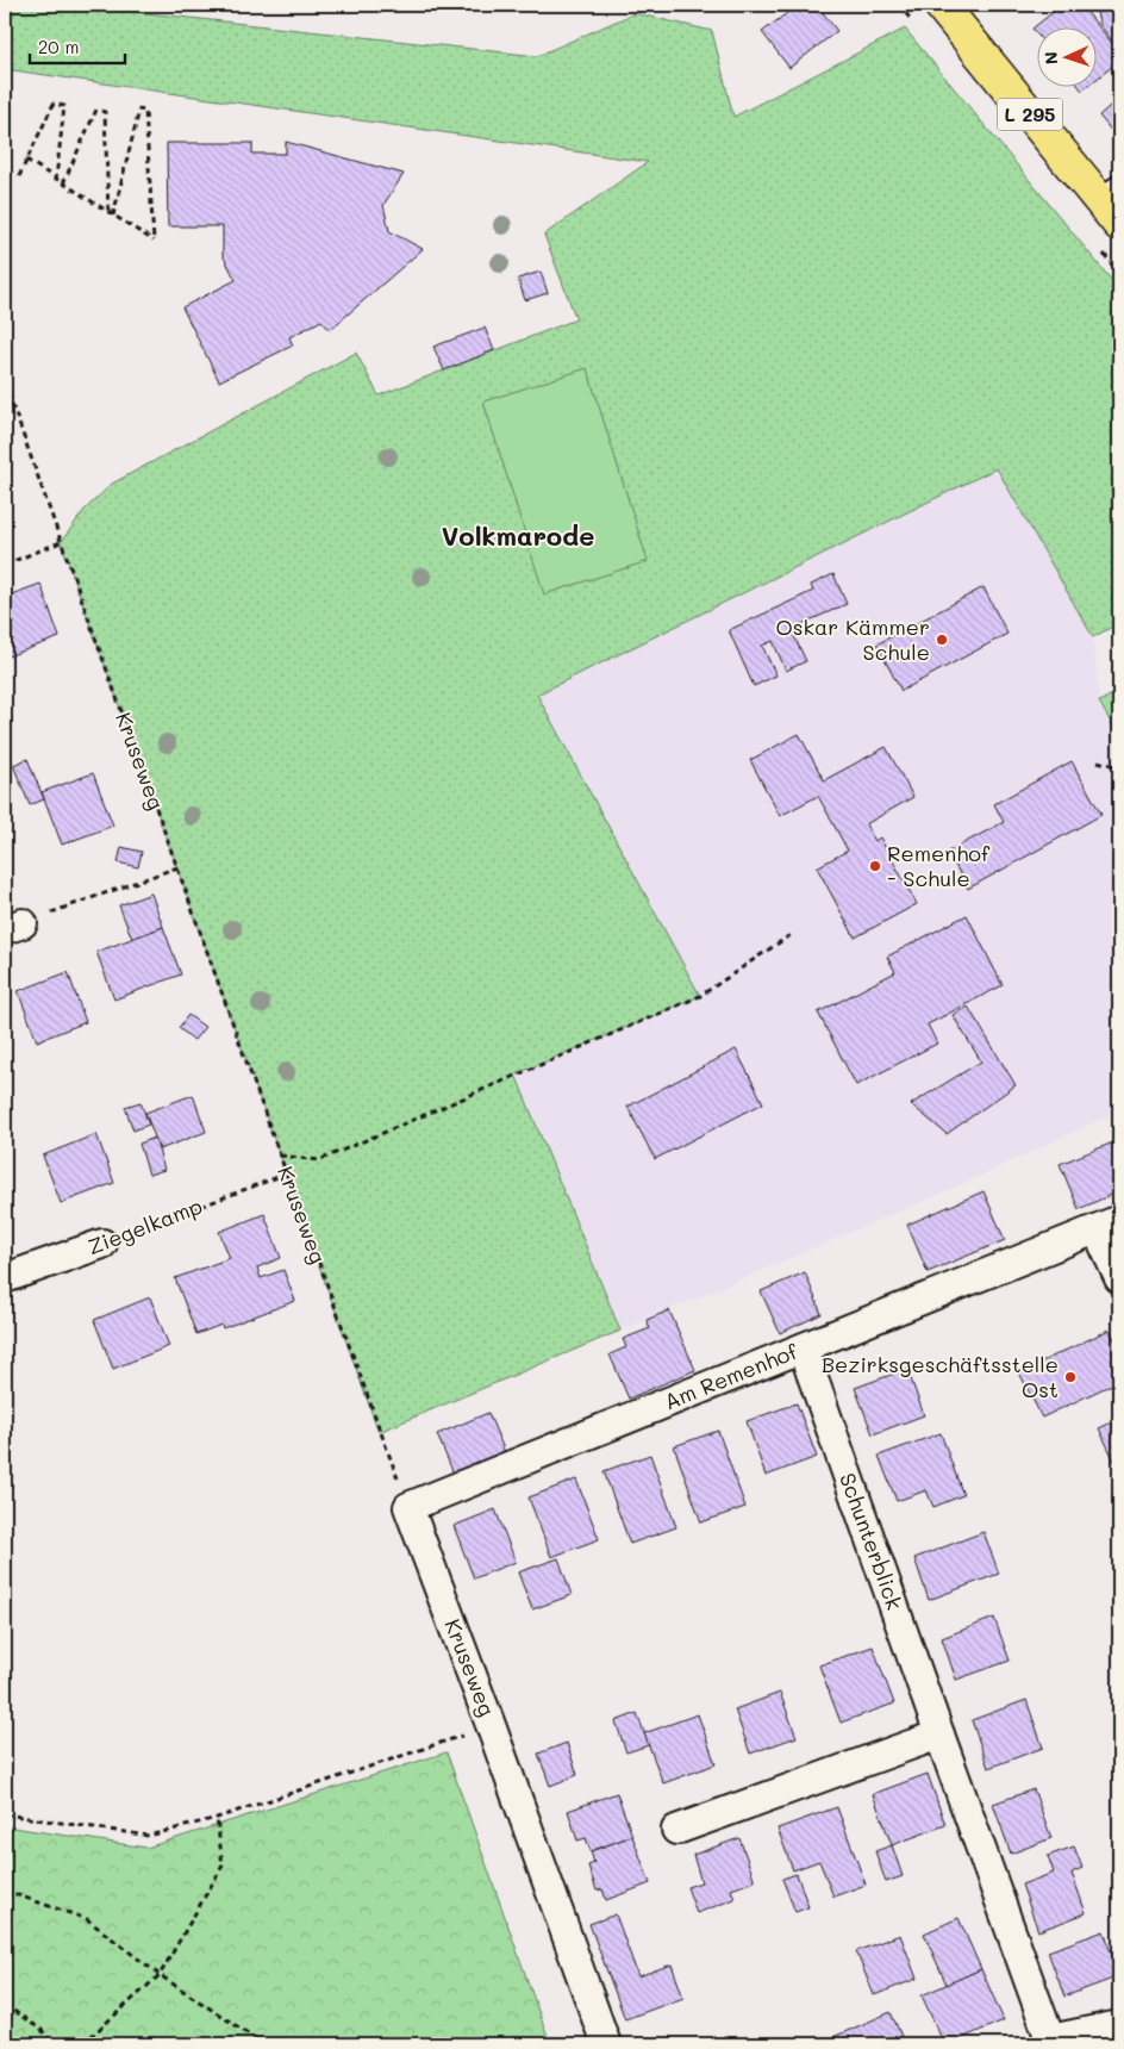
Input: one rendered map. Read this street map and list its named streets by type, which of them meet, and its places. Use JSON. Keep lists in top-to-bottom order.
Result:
{
  "streets": {
    "main road": ["L 295"],
    "street": [
      "Kruseweg",
      "Ziegelkamp",
      "Am Remenhof",
      "Schunterblick"
    ]
  },
  "crossings": [
    ["Kruseweg", "Ziegelkamp"],
    ["Kruseweg", "Am Remenhof"],
    ["Am Remenhof", "Schunterblick"]
  ],
  "districts": ["Volkmarode"],
  "places": ["Oskar Kämmer Schule", "Remenhof - Schule", "Bezirksgeschäftsstelle Ost"],
  "scale_bar": "20 m",
  "north": "left"
}
